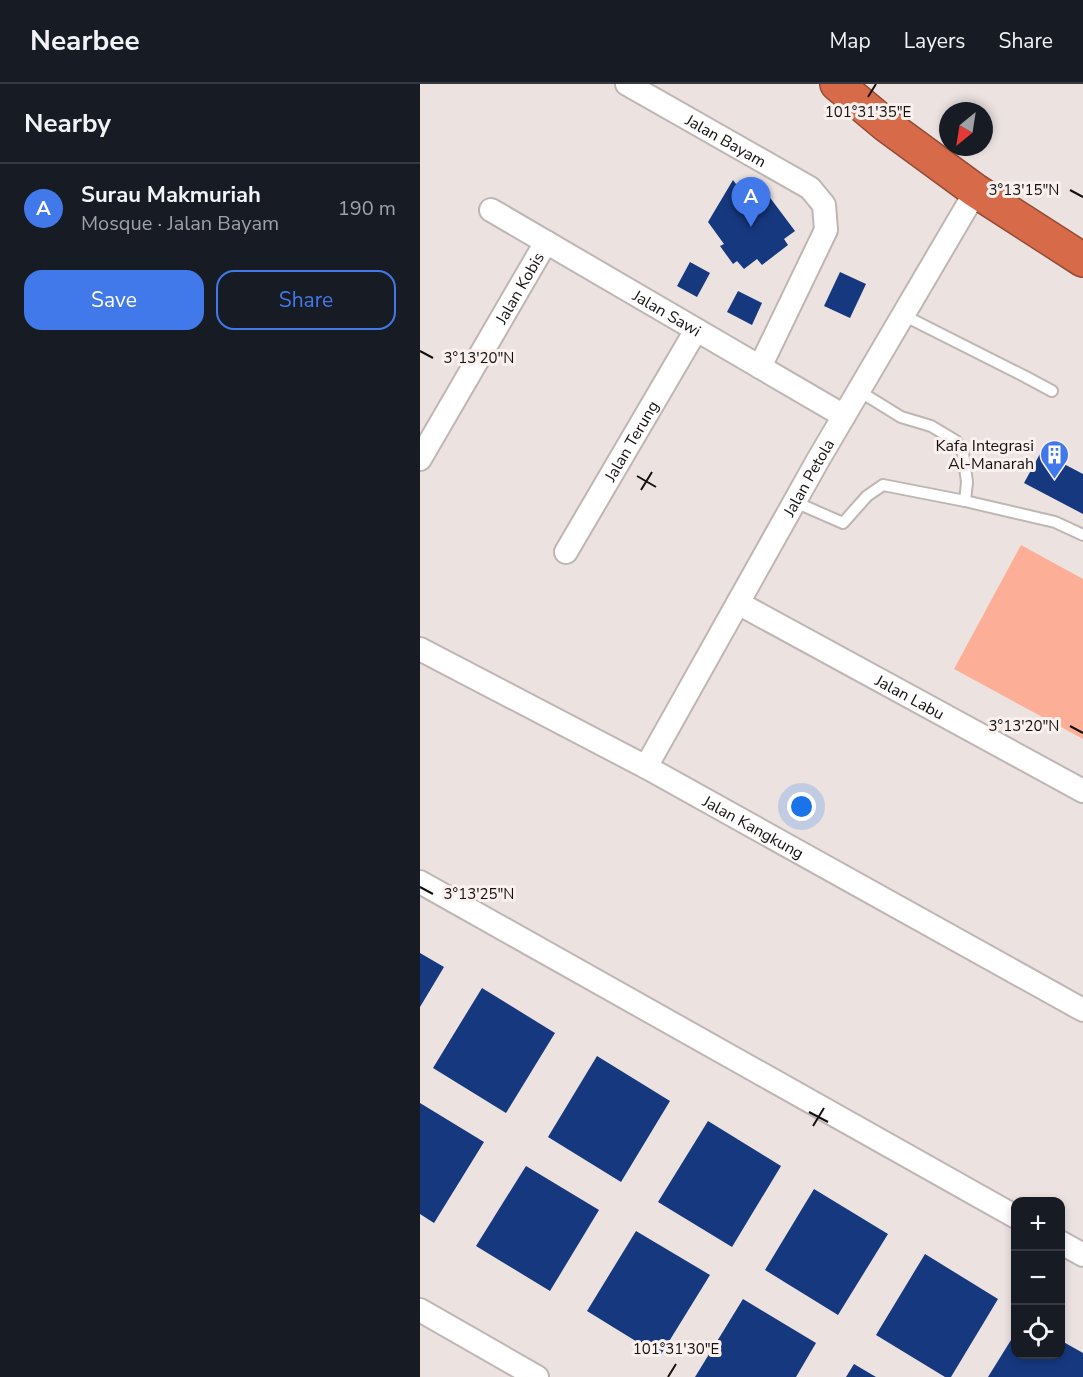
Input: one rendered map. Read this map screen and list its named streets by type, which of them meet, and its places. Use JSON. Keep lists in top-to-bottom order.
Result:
{
  "streets": {
    "street": [
      "Jalan Bayam",
      "Jalan Kobis",
      "Jalan Sawi",
      "Jalan Terung",
      "Jalan Petola",
      "Jalan Labu",
      "Jalan Kangkung"
    ]
  },
  "crossings": [
    ["Jalan Bayam", "Jalan Sawi"],
    ["Jalan Kobis", "Jalan Sawi"],
    ["Jalan Sawi", "Jalan Terung"],
    ["Jalan Sawi", "Jalan Petola"],
    ["Jalan Petola", "Jalan Labu"],
    ["Jalan Petola", "Jalan Kangkung"]
  ],
  "places": {
    "building": ["Kafa Integrasi Al-Manarah"]
  },
  "north": "bottom left",
  "page": {
    "header": "Nearbee",
    "nav": ["Map", "Layers", "Share"],
    "heading": "Nearby",
    "list": [
      {
        "mark": "A",
        "name": "Surau Makmuriah",
        "note": "Mosque · Jalan Bayam",
        "value": "190 m"
      }
    ],
    "pins": "A",
    "buttons": ["Save", "Share"],
    "map_buttons": ["+", "−"]
  },
  "coordinates": [
    "101°31'35\"E",
    "3°13'15\"N",
    "3°13'20\"N",
    "3°13'25\"N",
    "101°31'30\"E"
  ]
}
